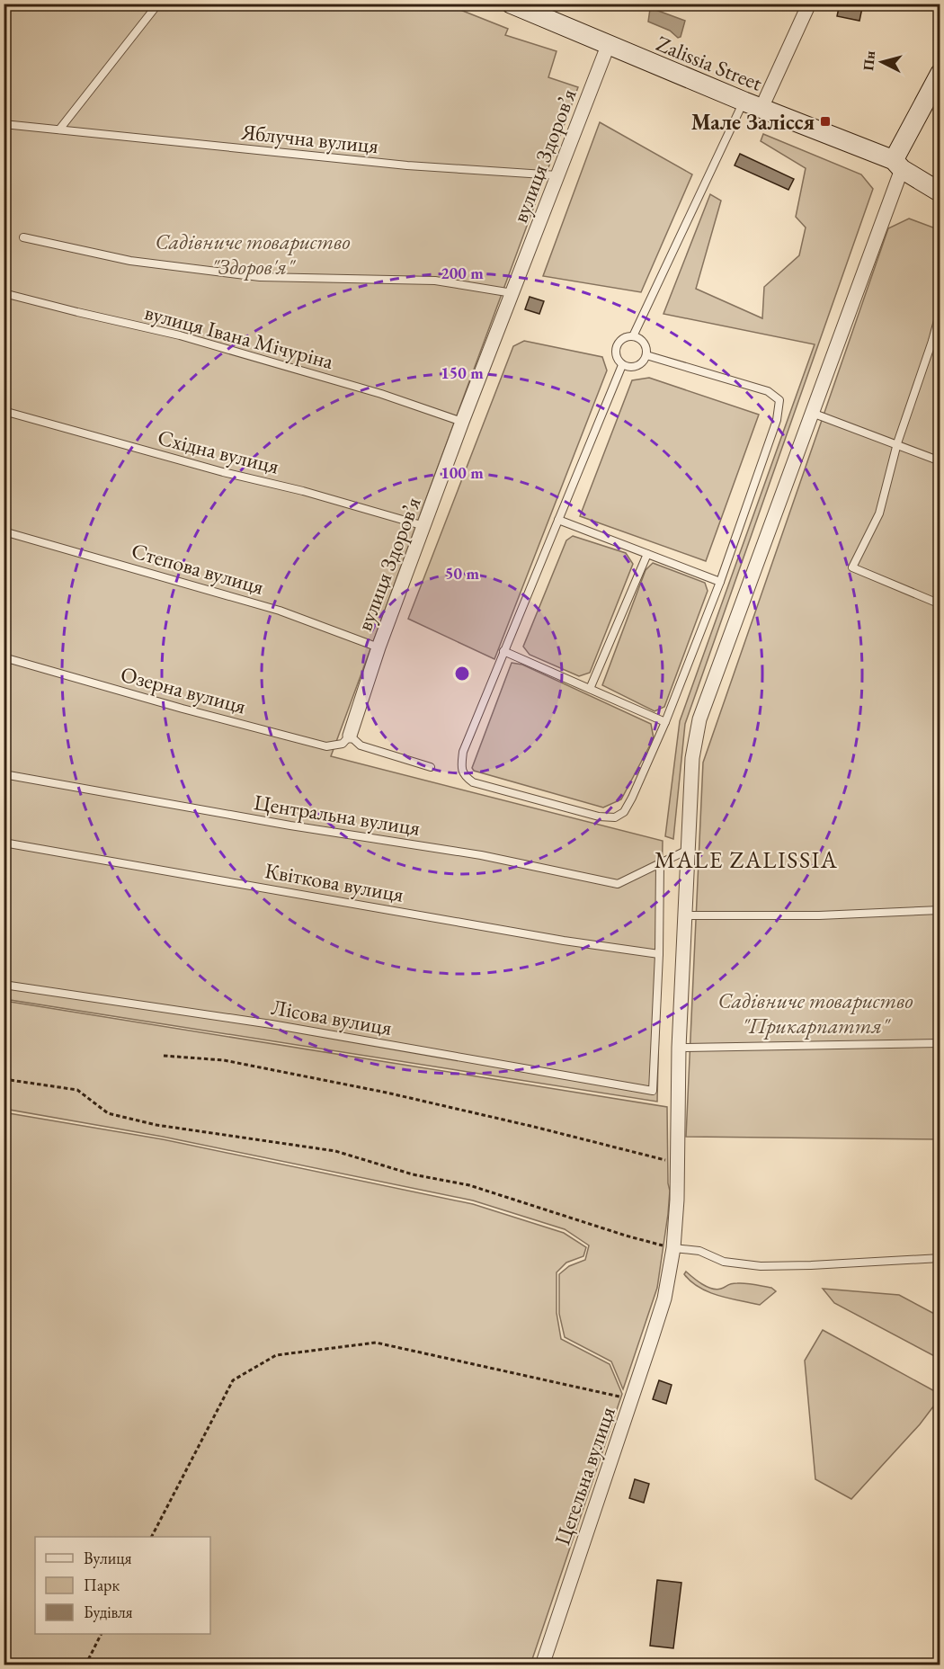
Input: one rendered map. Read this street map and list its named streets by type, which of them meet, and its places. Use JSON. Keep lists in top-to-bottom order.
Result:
{
  "streets": {
    "main road": ["Zalissia Street"],
    "street": ["вулиця Здоровʼя", "Цегельна вулиця"],
    "lane": [
      "Яблучна вулиця",
      "вулиця Івана Мічуріна",
      "Східна вулиця",
      "Степова вулиця",
      "Озерна вулиця",
      "Центральна вулиця",
      "Квіткова вулиця",
      "Лісова вулиця"
    ]
  },
  "crossings": [
    ["Zalissia Street", "вулиця Здоровʼя"],
    ["Zalissia Street", "Цегельна вулиця"],
    ["Яблучна вулиця", "вулиця Здоровʼя"],
    ["вулиця Здоровʼя", "вулиця Івана Мічуріна"],
    ["вулиця Здоровʼя", "Східна вулиця"],
    ["вулиця Здоровʼя", "Степова вулиця"],
    ["вулиця Здоровʼя", "Озерна вулиця"],
    ["Центральна вулиця", "Цегельна вулиця"],
    ["Квіткова вулиця", "Лісова вулиця"]
  ],
  "districts": ["MALE ZALISSIA"],
  "parks": ["Садівниче товариство \"Здоров'я\"", "Садівниче товариство \"Прикарпаття\""],
  "places": {
    "transit": ["Мале Залісся"]
  },
  "legend": ["Вулиця", "Парк", "Будівля"],
  "north": "left",
  "rings": [
    "200 m",
    "150 m",
    "100 m",
    "50 m"
  ]
}
